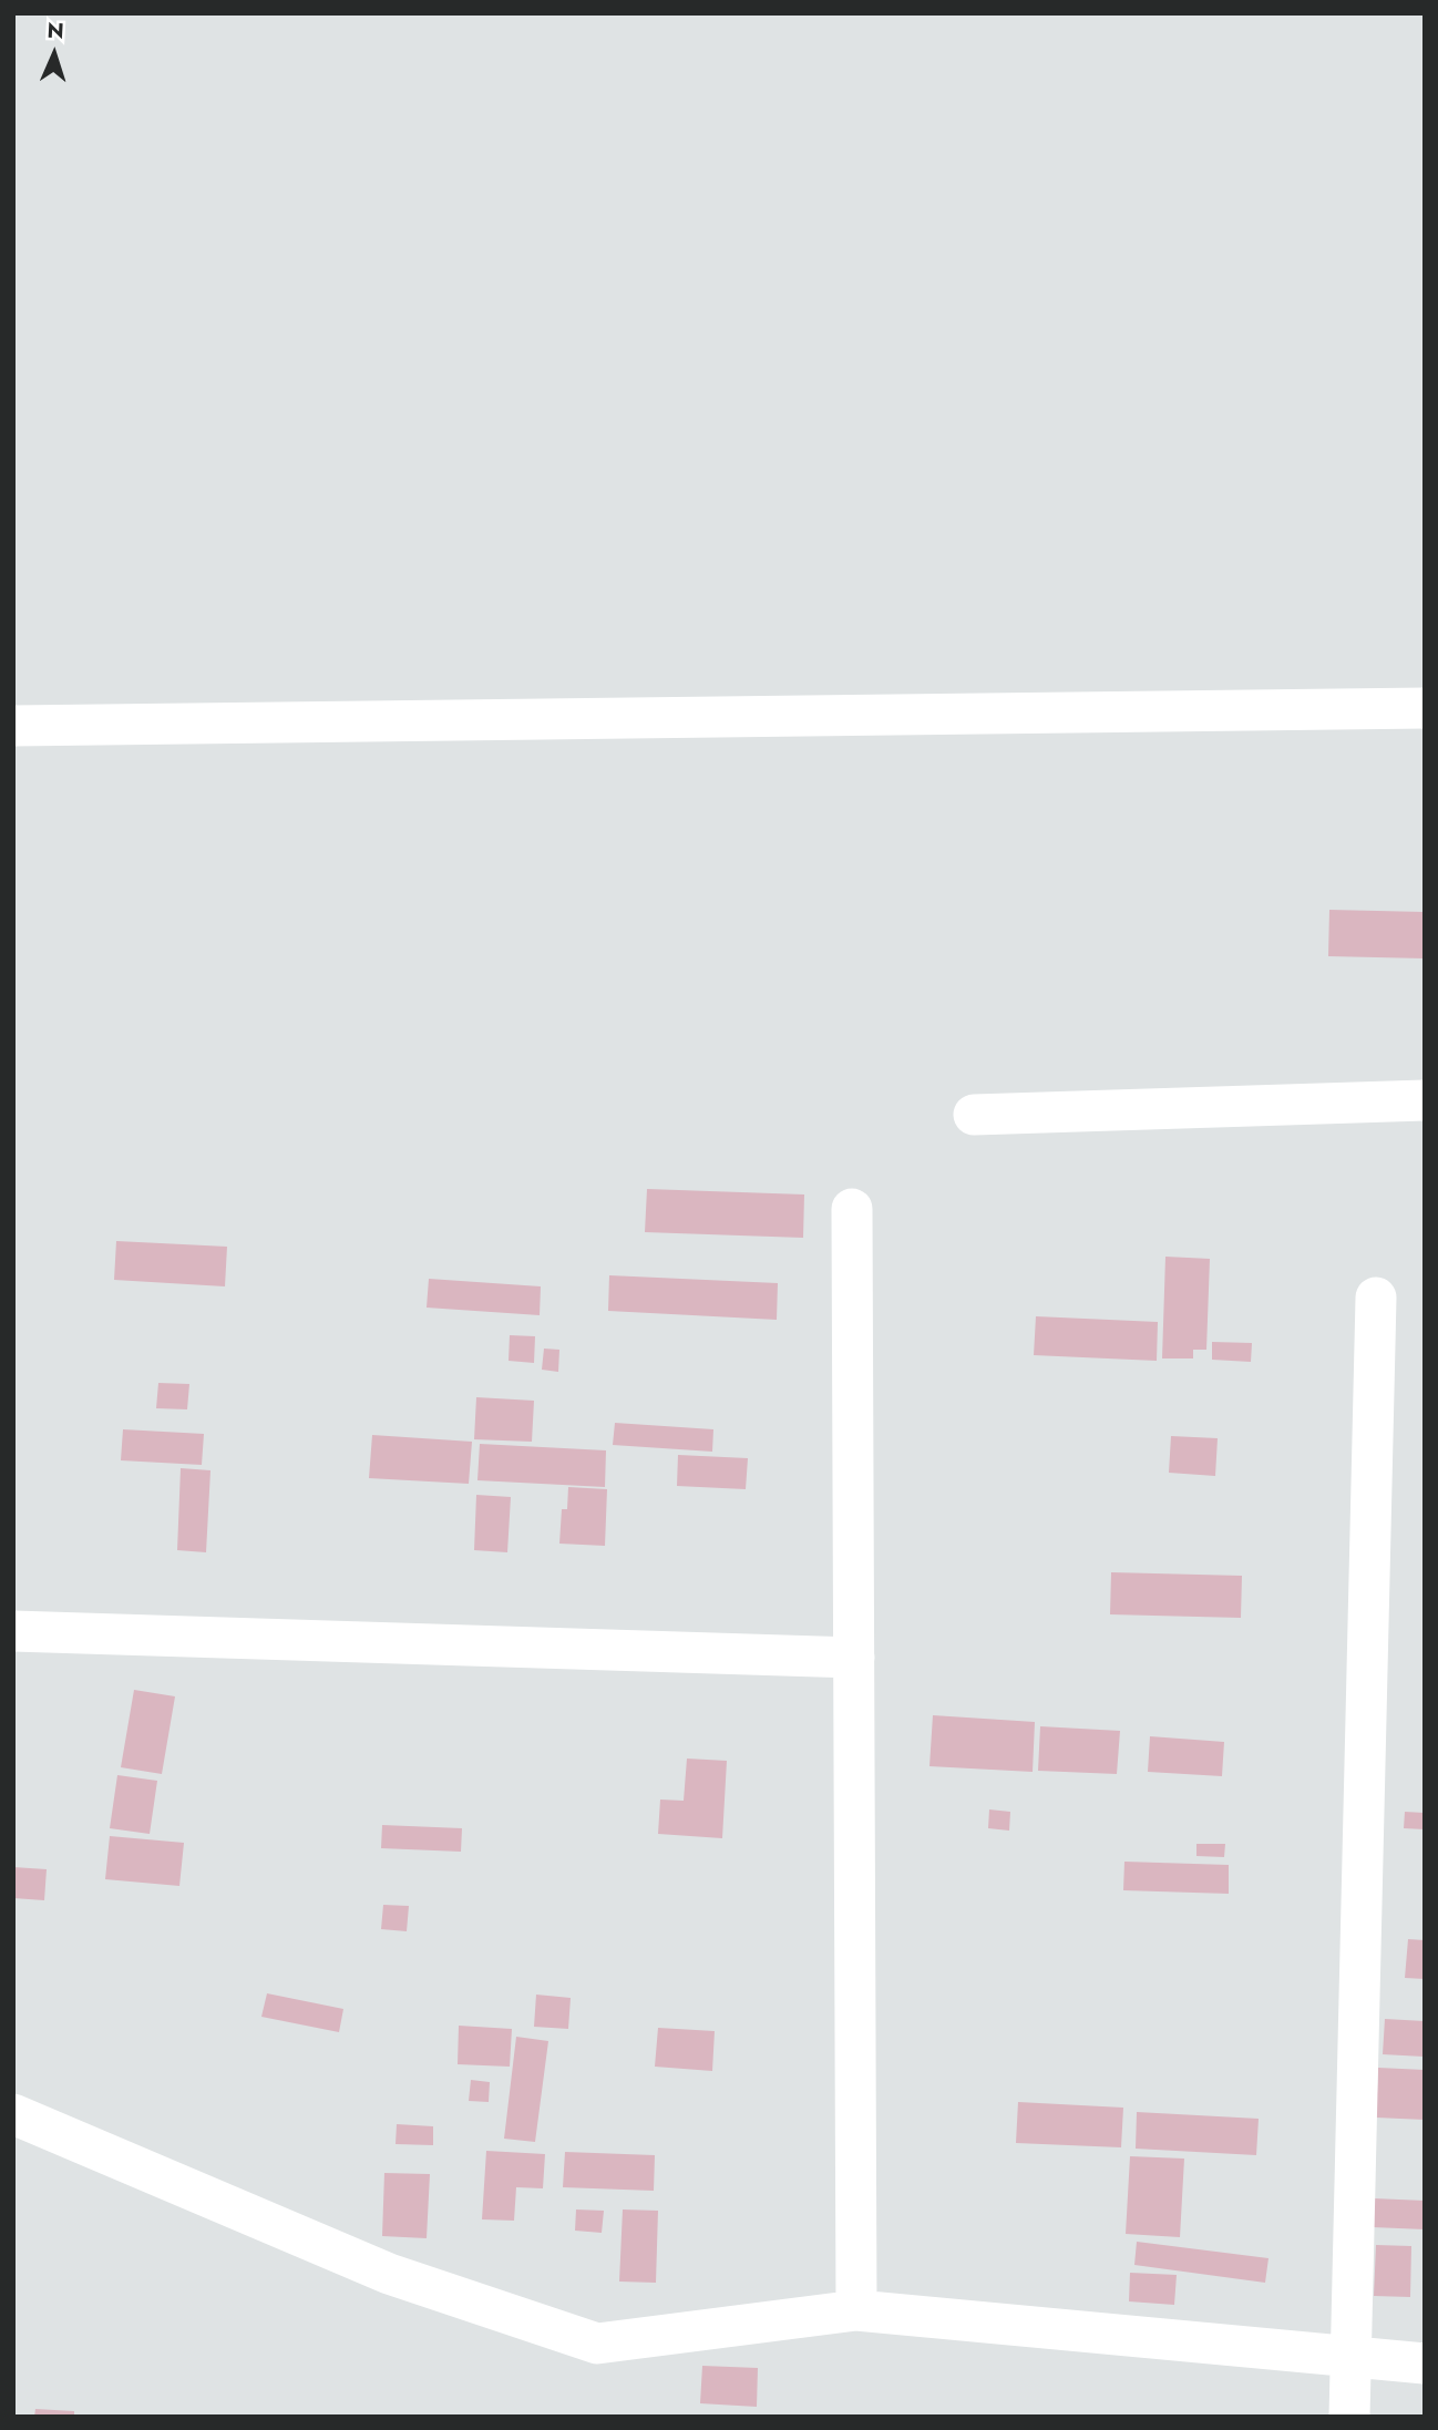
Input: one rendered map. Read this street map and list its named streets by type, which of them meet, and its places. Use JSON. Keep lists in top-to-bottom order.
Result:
{
  "north": "top"
}
